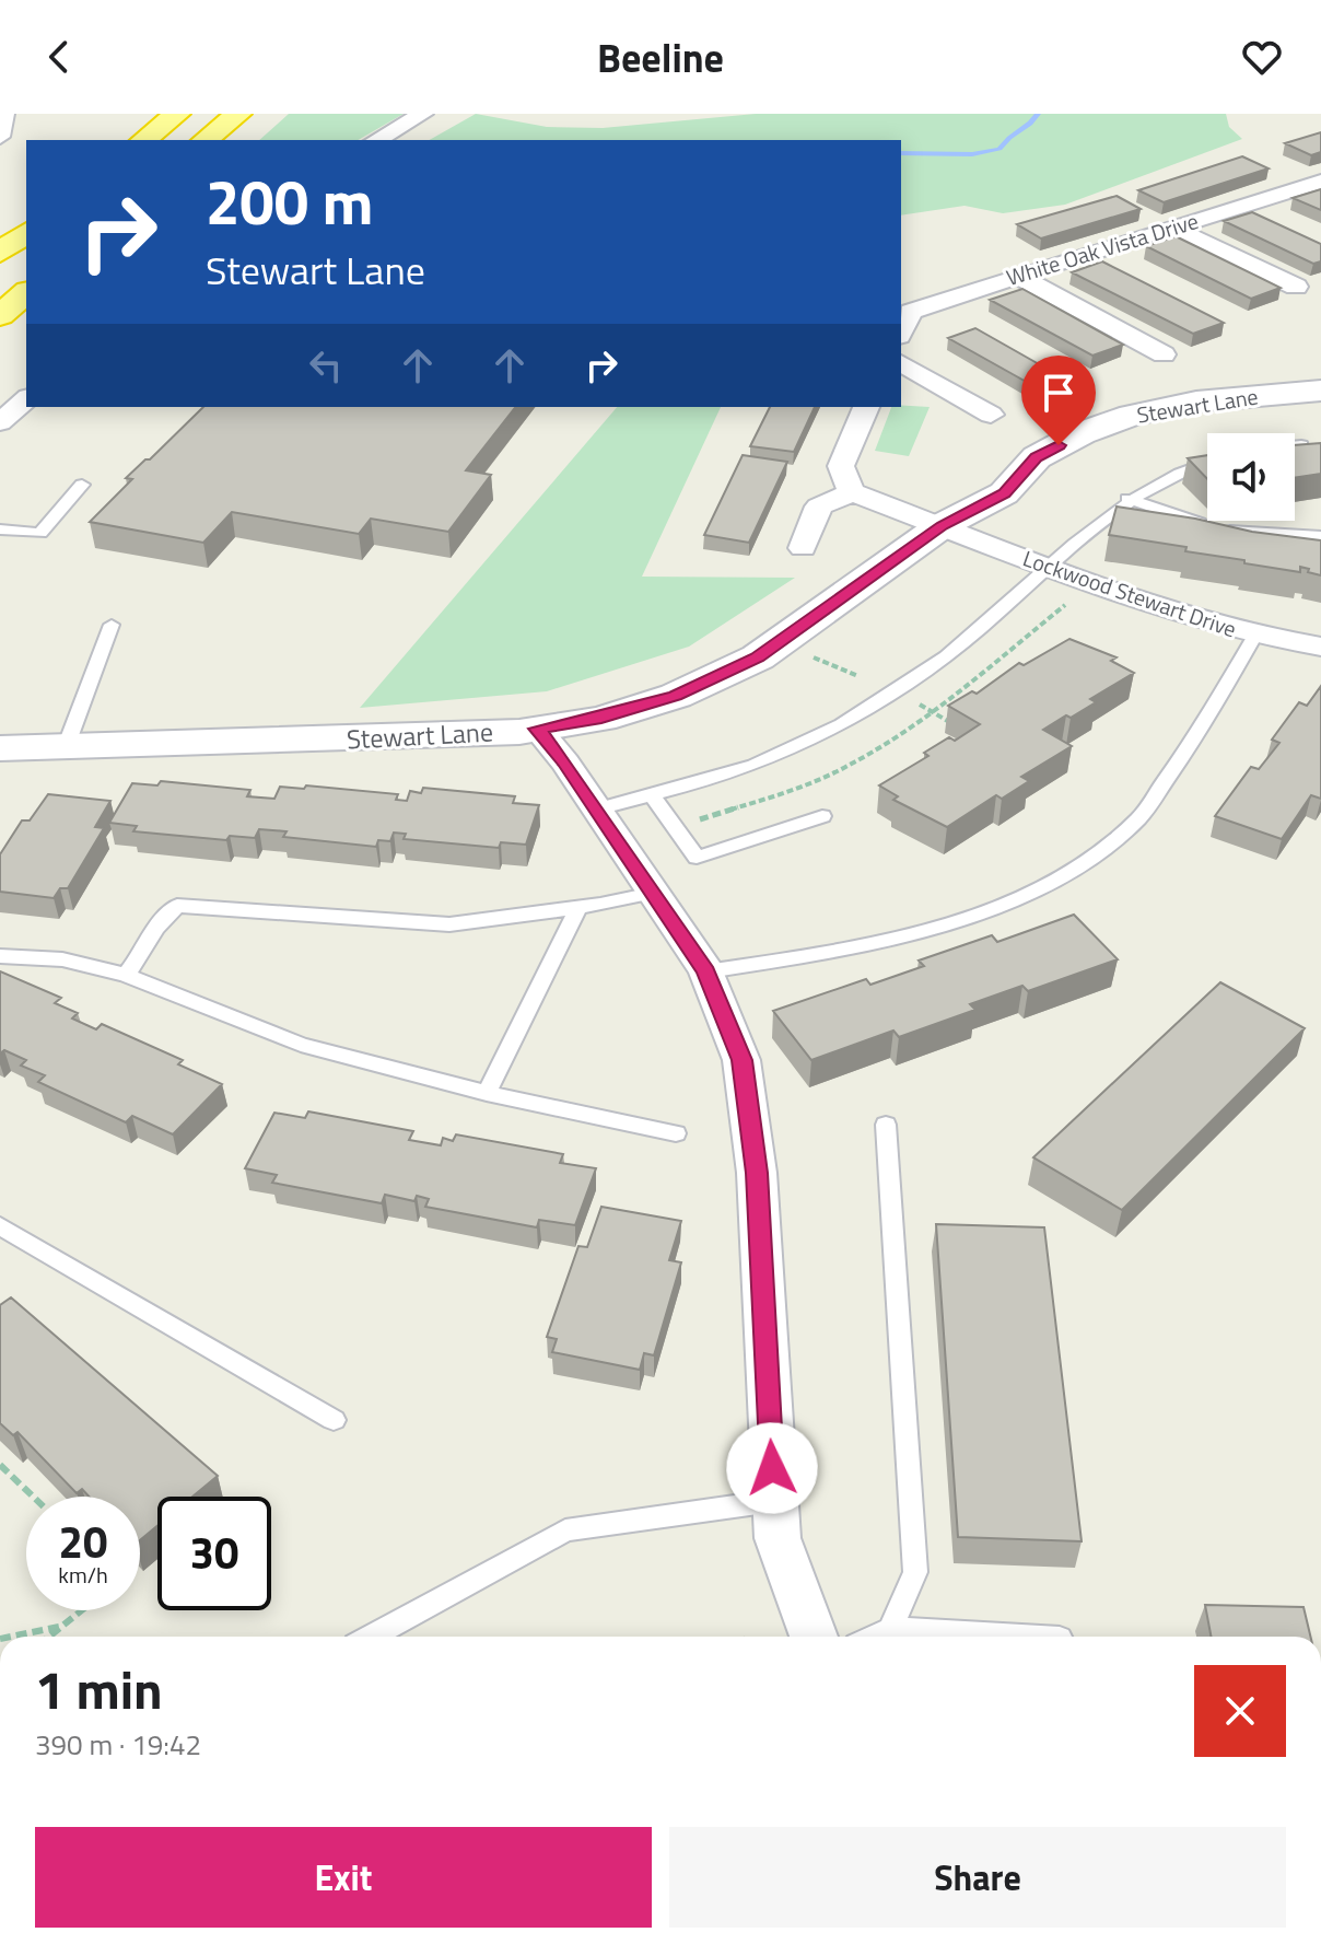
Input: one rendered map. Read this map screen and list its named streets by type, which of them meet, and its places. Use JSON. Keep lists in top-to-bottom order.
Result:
{
  "streets": {
    "street": ["White Oak Vista Drive", "Stewart Lane", "Lockwood Stewart Drive"]
  },
  "crossings": [
    ["Stewart Lane", "Lockwood Stewart Drive"]
  ],
  "page": {
    "header": "Beeline",
    "turn": ["200 m", "Stewart Lane"],
    "speed": "20 km/h",
    "limit": "30",
    "heading": ["1 min", "390 m · 19:42"],
    "buttons": ["Exit", "Share"]
  }
}
